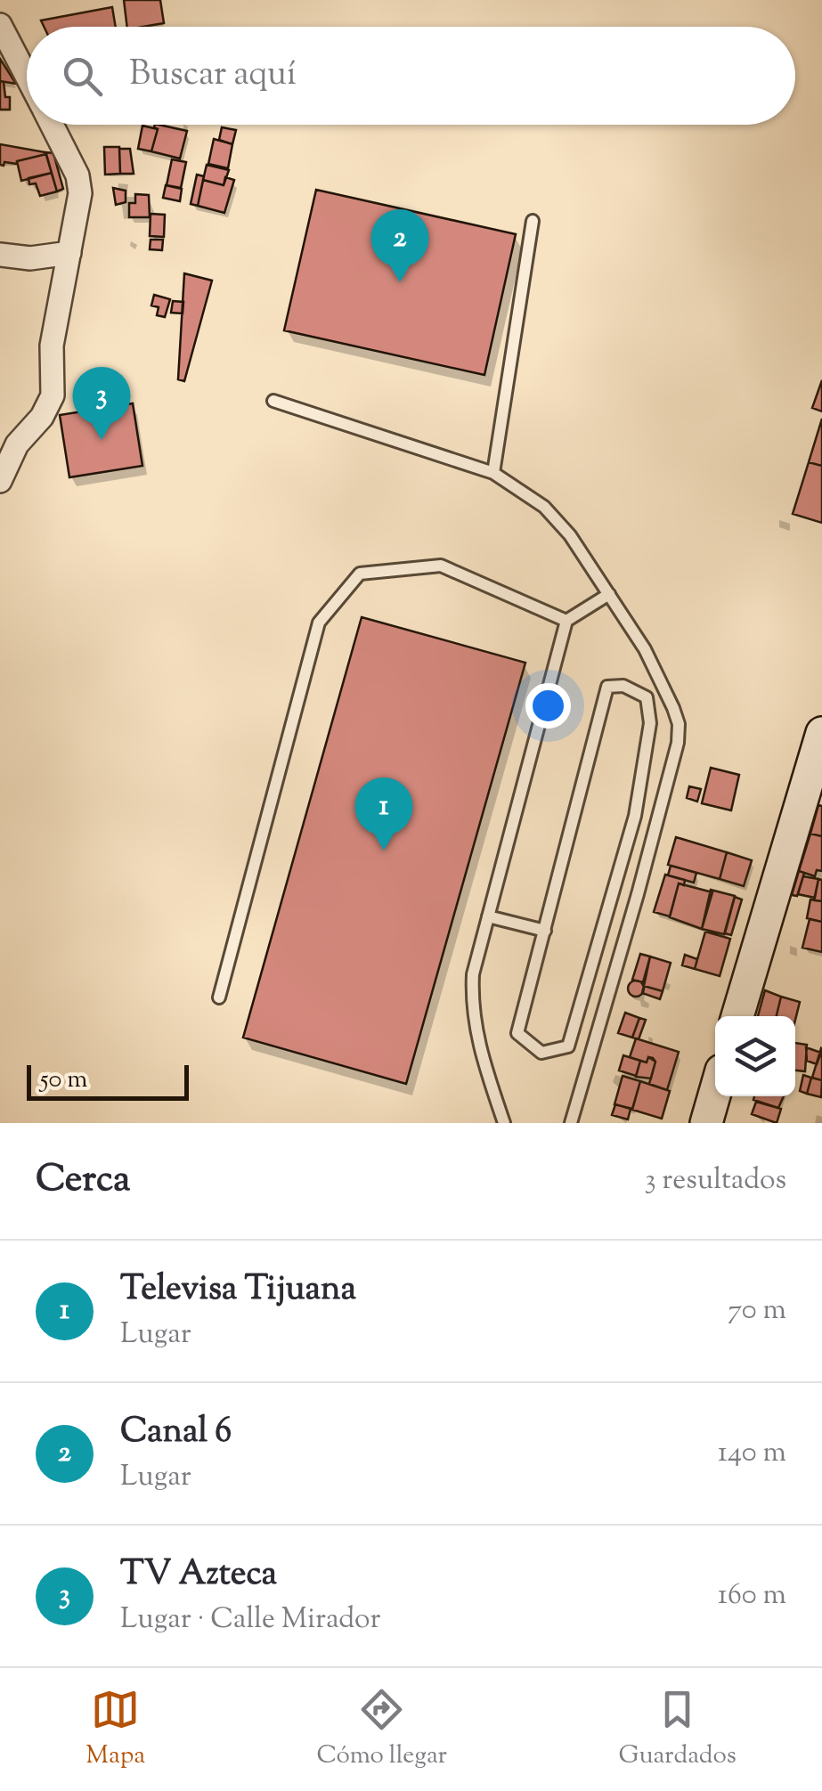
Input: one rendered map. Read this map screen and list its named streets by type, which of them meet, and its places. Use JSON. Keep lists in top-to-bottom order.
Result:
{
  "scale_bar": "50 m",
  "page": {
    "search": "Buscar aquí",
    "pins": ["2", "3", "1"],
    "scale": "50 m",
    "heading": ["Cerca", "3 resultados"],
    "list": [
      {
        "mark": "1",
        "name": "Televisa Tijuana",
        "note": "Lugar",
        "value": "70 m"
      },
      {
        "mark": "2",
        "name": "Canal 6",
        "note": "Lugar",
        "value": "140 m"
      },
      {
        "mark": "3",
        "name": "TV Azteca",
        "note": "Lugar · Calle Mirador",
        "value": "160 m"
      }
    ],
    "nav": ["Mapa", "Cómo llegar", "Guardados"]
  }
}
